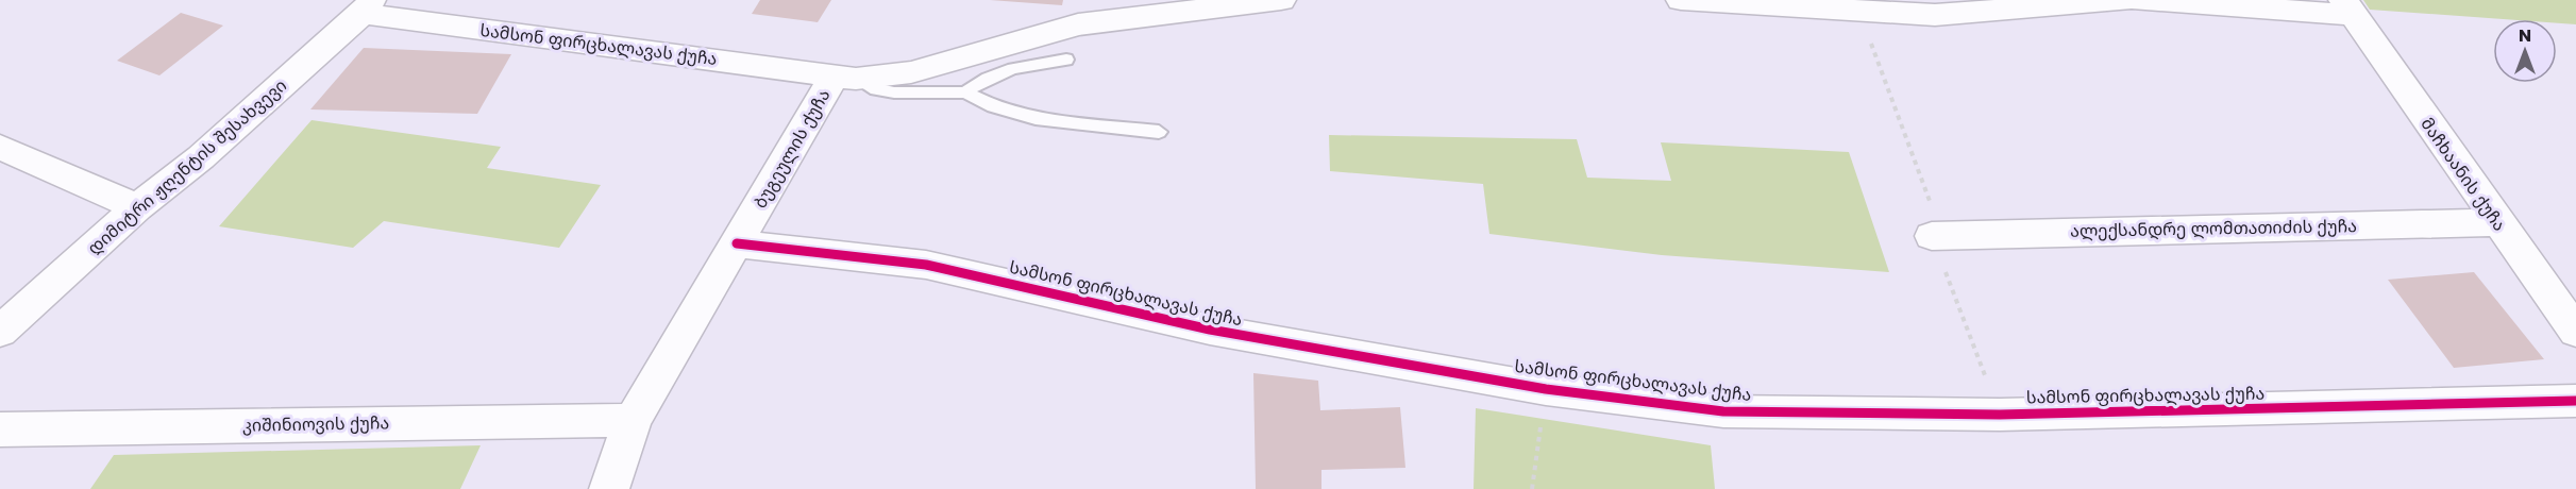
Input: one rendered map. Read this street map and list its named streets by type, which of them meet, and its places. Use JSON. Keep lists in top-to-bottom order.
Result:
{
  "streets": {
    "street": [
      "სამსონ ფირცხალავას ქუჩა",
      "ბუგეულის ქუჩა",
      "დიმიტრი ჟღენტის შესახვევი",
      "მაჩხაანის ქუჩა",
      "ალექსანდრე ლომთათიძის ქუჩა",
      "კიშინიოვის ქუჩა"
    ]
  },
  "crossings": [
    ["სამსონ ფირცხალავას ქუჩა", "ბუგეულის ქუჩა"],
    ["სამსონ ფირცხალავას ქუჩა", "დიმიტრი ჟღენტის შესახვევი"],
    ["ბუგეულის ქუჩა", "კიშინიოვის ქუჩა"],
    ["მაჩხაანის ქუჩა", "ალექსანდრე ლომთათიძის ქუჩა"]
  ],
  "north": "top"
}
